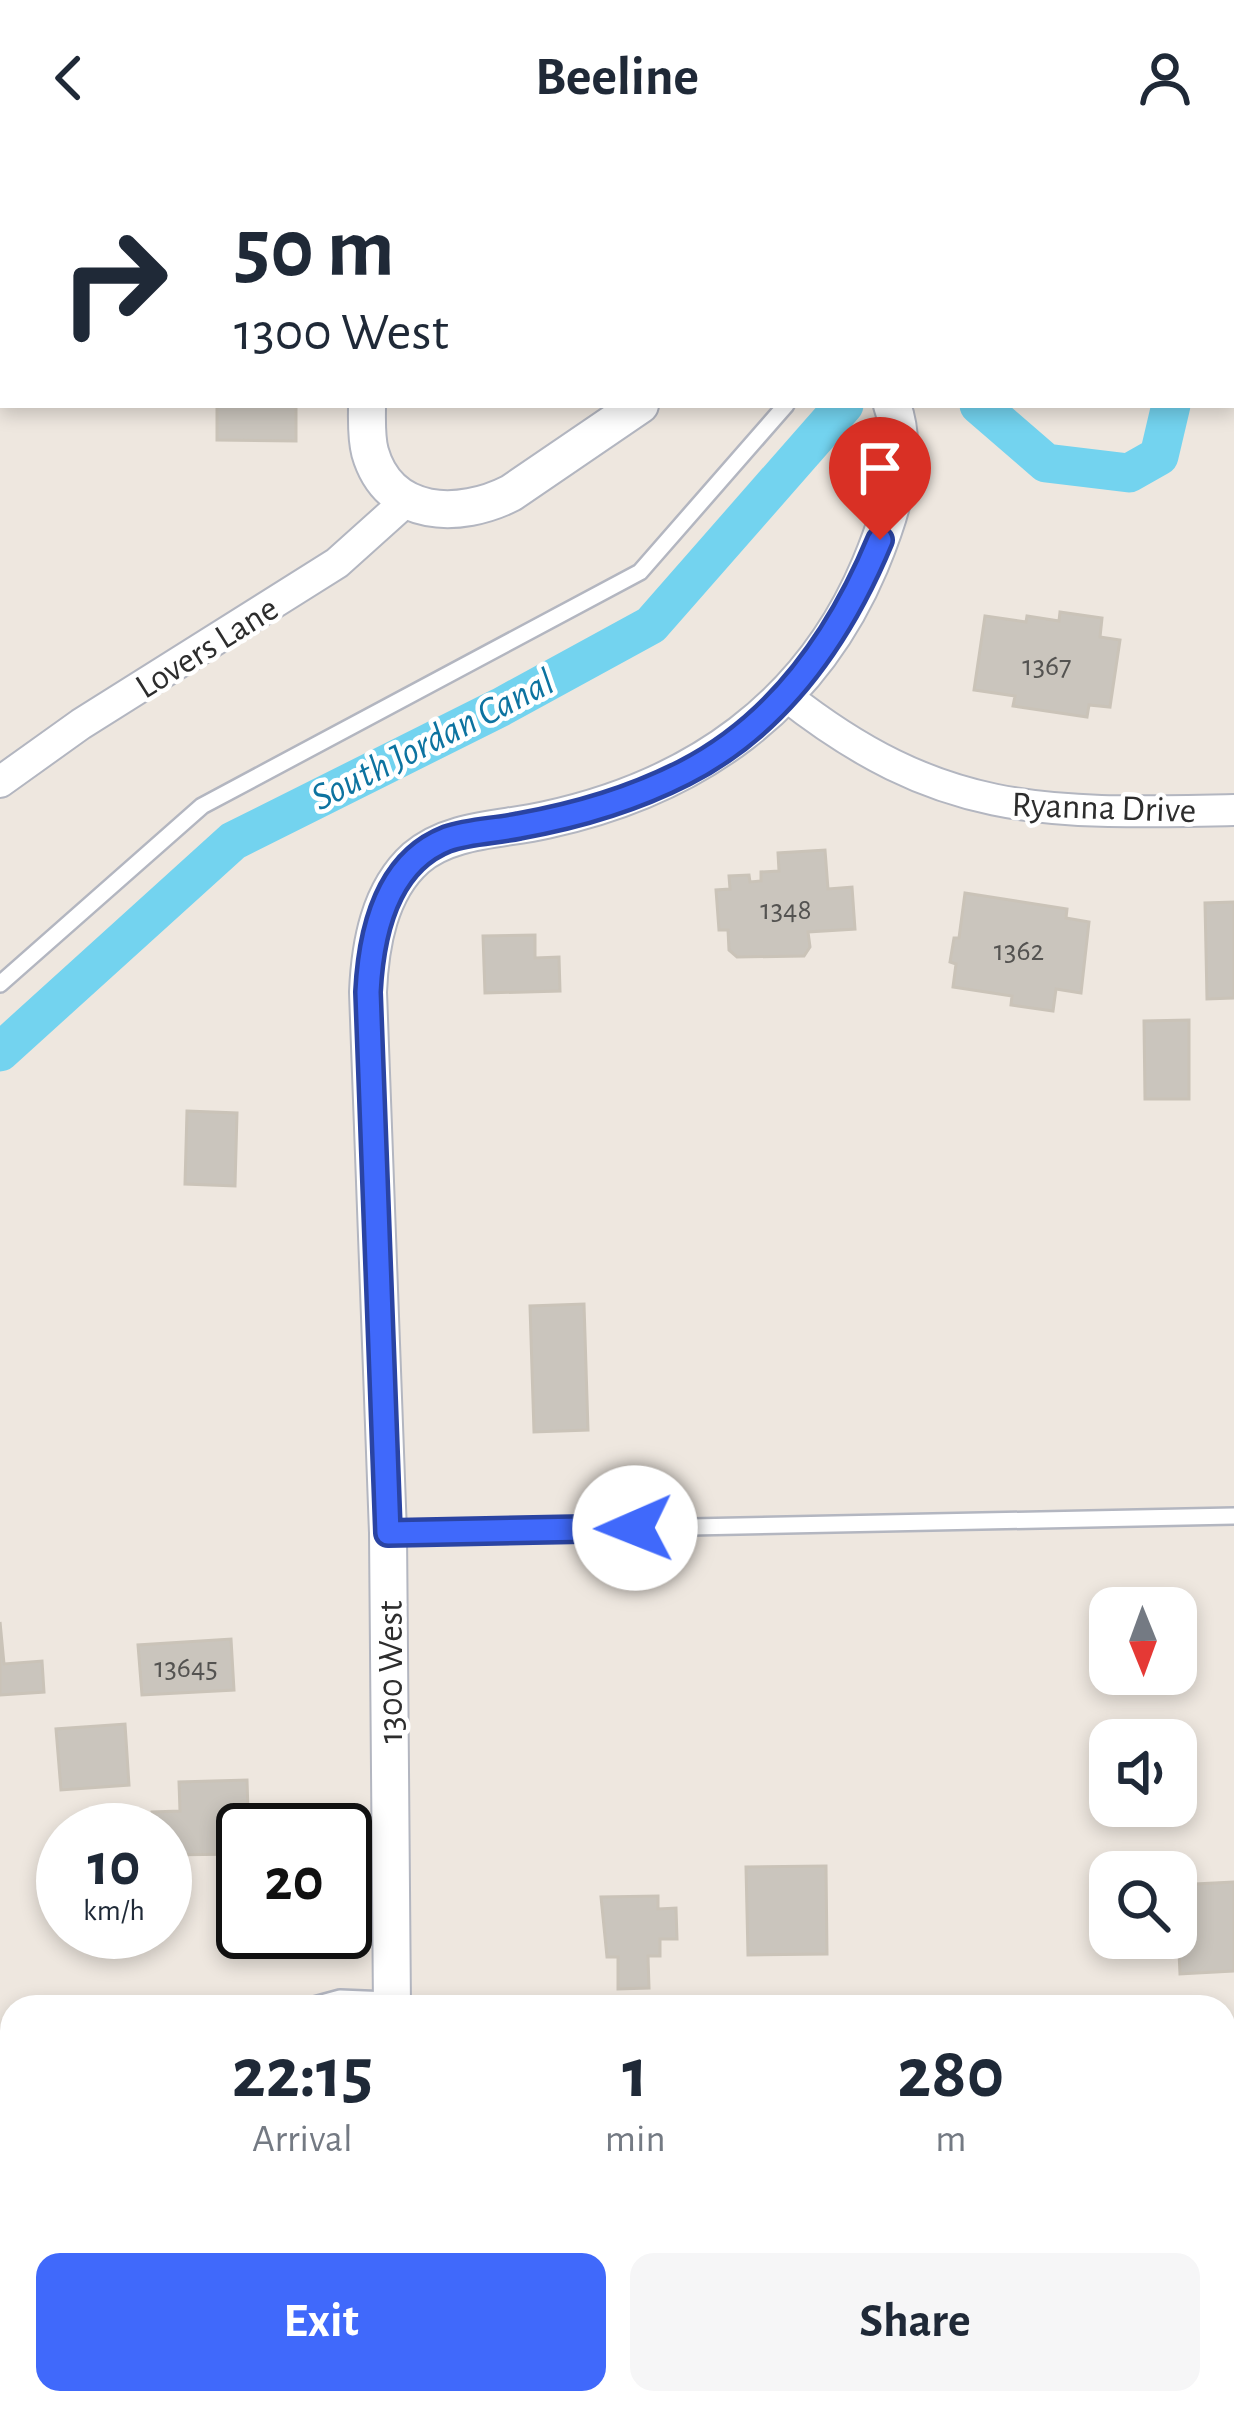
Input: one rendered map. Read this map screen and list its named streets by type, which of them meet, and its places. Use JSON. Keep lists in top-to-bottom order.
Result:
{
  "streets": {
    "street": ["Lovers Lane", "Ryanna Drive", "1300 West"]
  },
  "crossings": [
    ["Ryanna Drive", "1300 West"]
  ],
  "water": ["South Jordan Canal"],
  "house_numbers": [
    "1367",
    "1348",
    "1362",
    "13645"
  ],
  "north": "bottom",
  "page": {
    "header": "Beeline",
    "turn": ["50 m", "1300 West"],
    "speed": "10 km/h",
    "limit": "20",
    "eta": [
      "22:15",
      "Arrival",
      "1",
      "min",
      "280",
      "m"
    ],
    "buttons": ["Exit", "Share"]
  }
}
